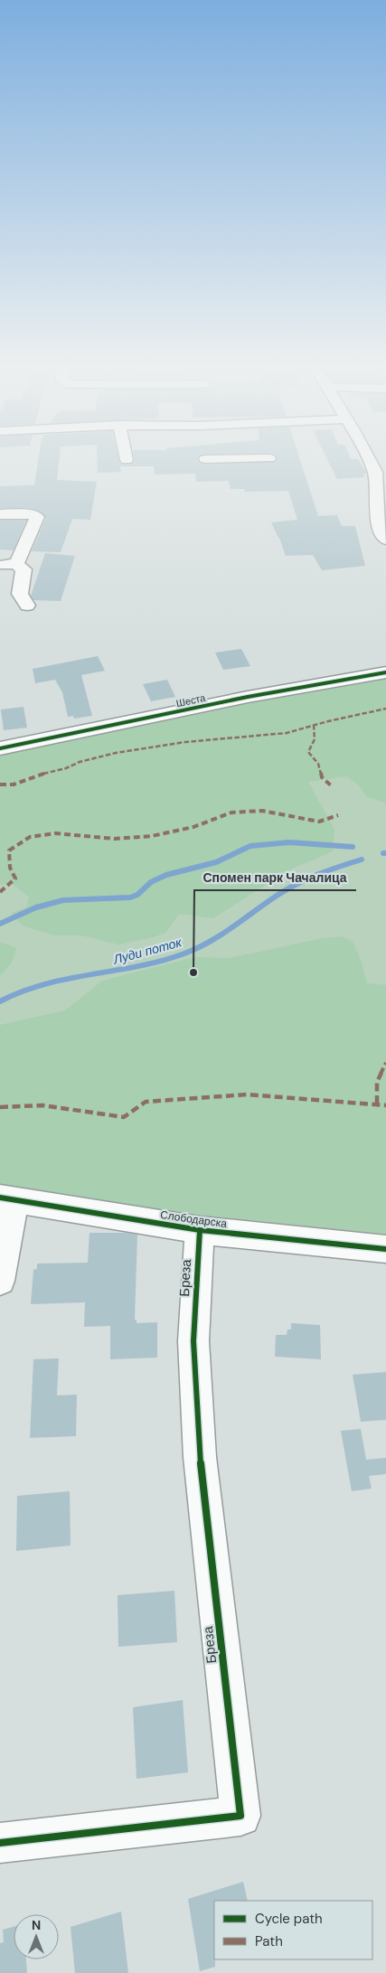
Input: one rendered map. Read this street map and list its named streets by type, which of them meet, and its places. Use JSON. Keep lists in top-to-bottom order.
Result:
{
  "streets": {
    "street": ["Шеста", "Слободарска", "Бреза"]
  },
  "crossings": [
    ["Слободарска", "Бреза"]
  ],
  "water": ["Луди поток"],
  "places": ["Спомен парк Чачалица"],
  "legend": ["Cycle path", "Path"],
  "north": "top"
}
